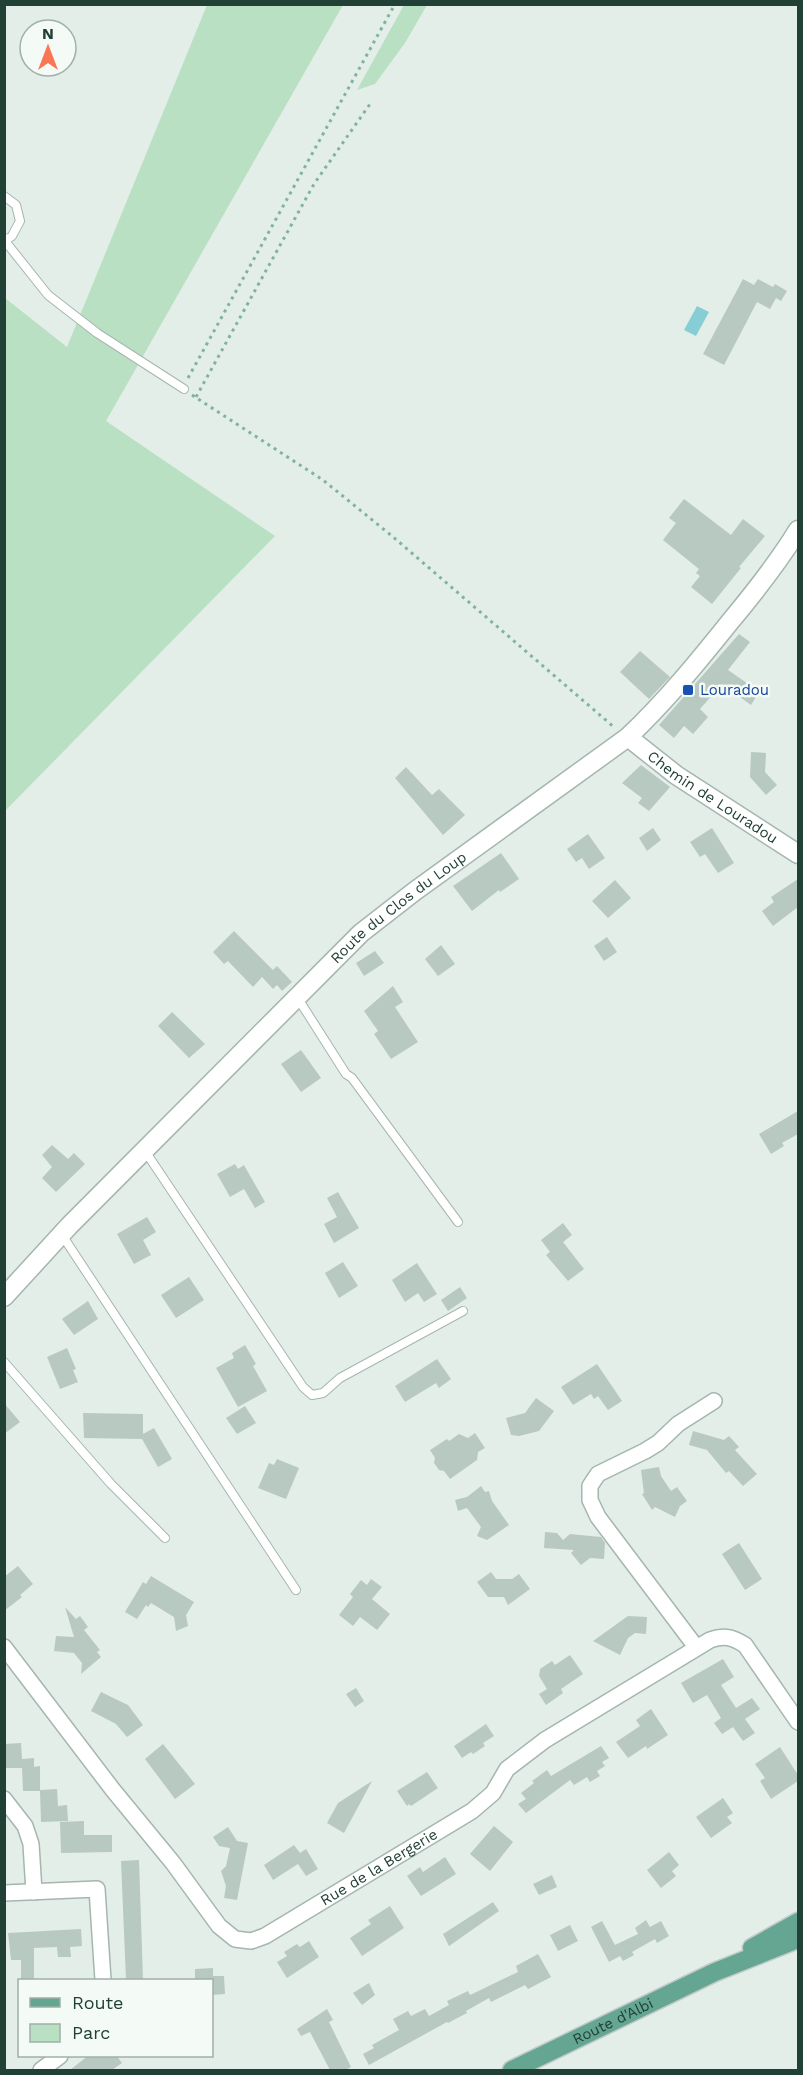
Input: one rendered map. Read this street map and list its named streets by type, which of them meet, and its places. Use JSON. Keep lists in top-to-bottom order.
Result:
{
  "streets": {
    "main road": ["Route d'Albi"],
    "street": ["Chemin de Louradou", "Route du Clos du Loup", "Rue de la Bergerie"]
  },
  "crossings": [
    ["Chemin de Louradou", "Route du Clos du Loup"]
  ],
  "places": {
    "transit": ["Louradou"]
  },
  "legend": ["Route", "Parc"],
  "north": "top"
}
